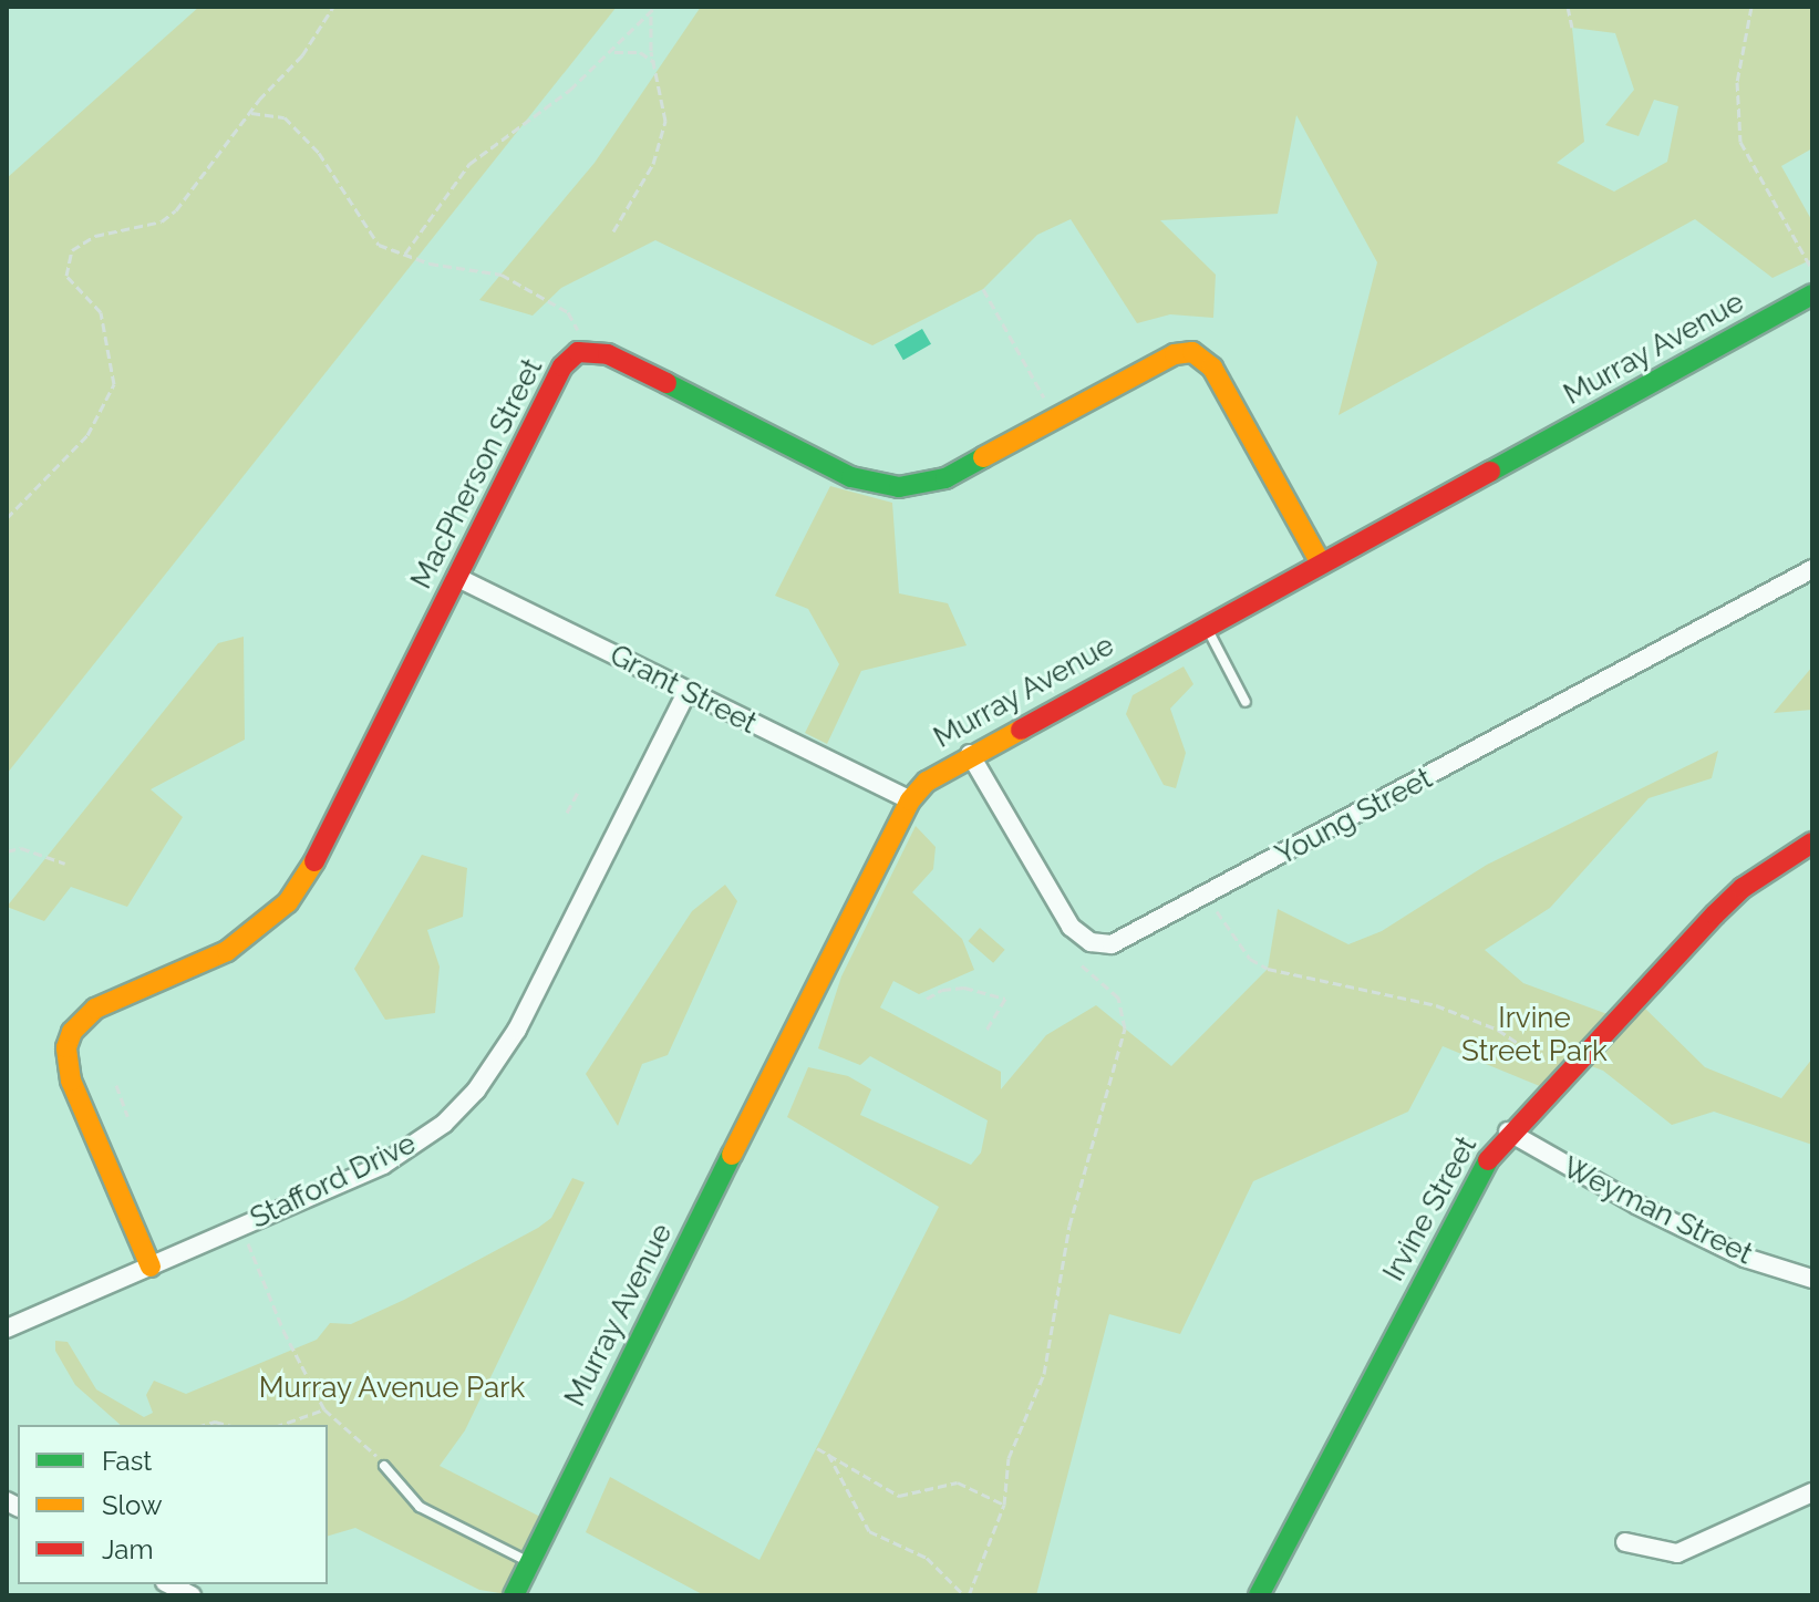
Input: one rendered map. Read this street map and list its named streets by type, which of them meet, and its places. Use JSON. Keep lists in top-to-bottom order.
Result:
{
  "streets": {
    "street": [
      "Murray Avenue",
      "MacPherson Street",
      "Grant Street",
      "Young Street",
      "Stafford Drive",
      "Irvine Street",
      "Weyman Street"
    ]
  },
  "crossings": [
    ["Murray Avenue", "MacPherson Street"],
    ["Murray Avenue", "Grant Street"],
    ["Murray Avenue", "Young Street"],
    ["MacPherson Street", "Grant Street"],
    ["MacPherson Street", "Stafford Drive"],
    ["Grant Street", "Stafford Drive"],
    ["Irvine Street", "Weyman Street"]
  ],
  "parks": ["Irvine Street Park", "Murray Avenue Park"],
  "legend": ["Fast", "Slow", "Jam"]
}
